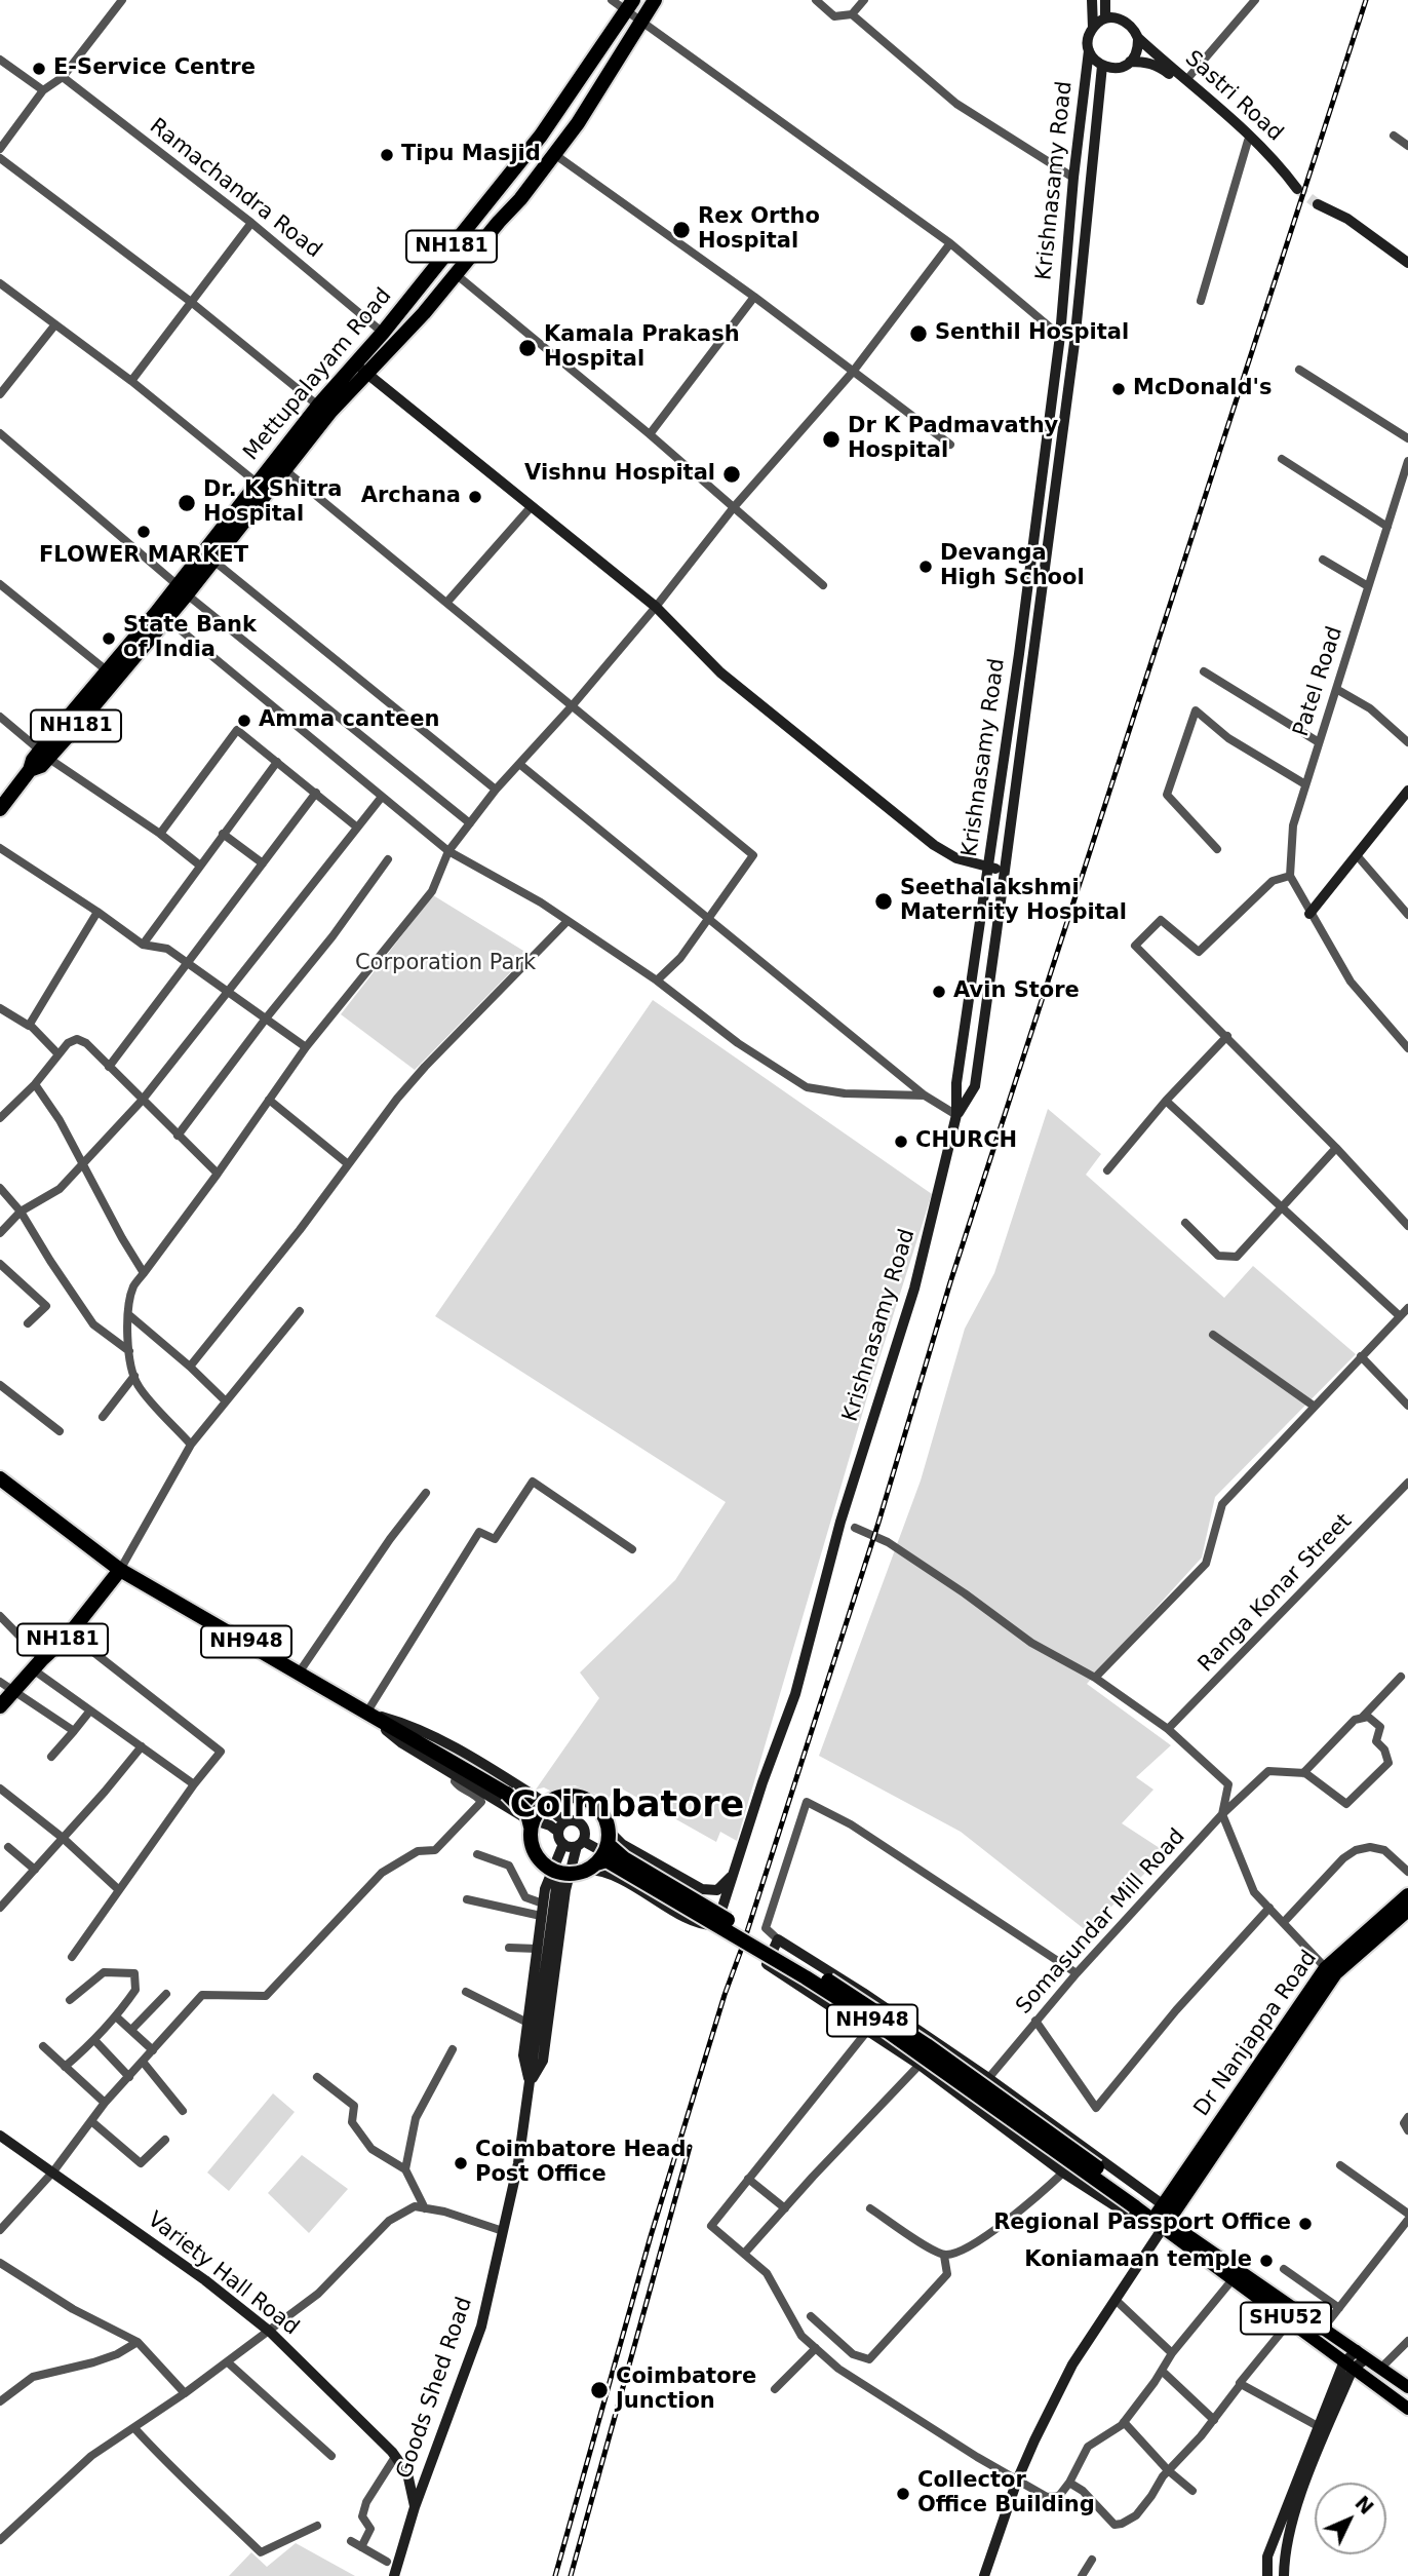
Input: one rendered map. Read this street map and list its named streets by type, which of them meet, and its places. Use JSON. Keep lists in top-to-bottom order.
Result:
{
  "streets": {
    "highway": [
      "NH181",
      "Mettupalayam Road",
      "NH948",
      "Dr Nanjappa Road"
    ],
    "main road": [
      "Sastri Road",
      "Krishnasamy Road",
      "Variety Hall Road",
      "SHU52",
      "Goods Shed Road"
    ],
    "street": [
      "Ramachandra Road",
      "Patel Road",
      "Ranga Konar Street",
      "Somasundar Mill Road"
    ]
  },
  "crossings": [
    ["Sastri Road", "Krishnasamy Road"],
    ["Krishnasamy Road", "NH948"],
    ["Ramachandra Road", "Mettupalayam Road"],
    ["NH181", "NH948"],
    ["NH948", "Dr Nanjappa Road"],
    ["NH948", "SHU52"],
    ["NH948", "Goods Shed Road"],
    ["Dr Nanjappa Road", "SHU52"],
    ["Variety Hall Road", "Goods Shed Road"]
  ],
  "districts": ["Coimbatore"],
  "parks": ["Corporation Park"],
  "places": [
    "E-Service Centre",
    "Tipu Masjid",
    "Rex Ortho Hospital",
    "Senthil Hospital",
    "Kamala Prakash Hospital",
    "McDonald's",
    "Dr K Padmavathy Hospital",
    "Vishnu Hospital",
    "Archana",
    "Dr. K Shitra Hospital",
    "FLOWER MARKET",
    "Devanga High School",
    "State Bank of India",
    "Amma canteen",
    "Seethalakshmi Maternity Hospital",
    "Avin Store",
    "CHURCH",
    "Coimbatore Head Post Office",
    "Regional Passport Office",
    "Koniamaan temple",
    "Coimbatore Junction",
    "Collector Office Building"
  ],
  "north": "top right"
}
